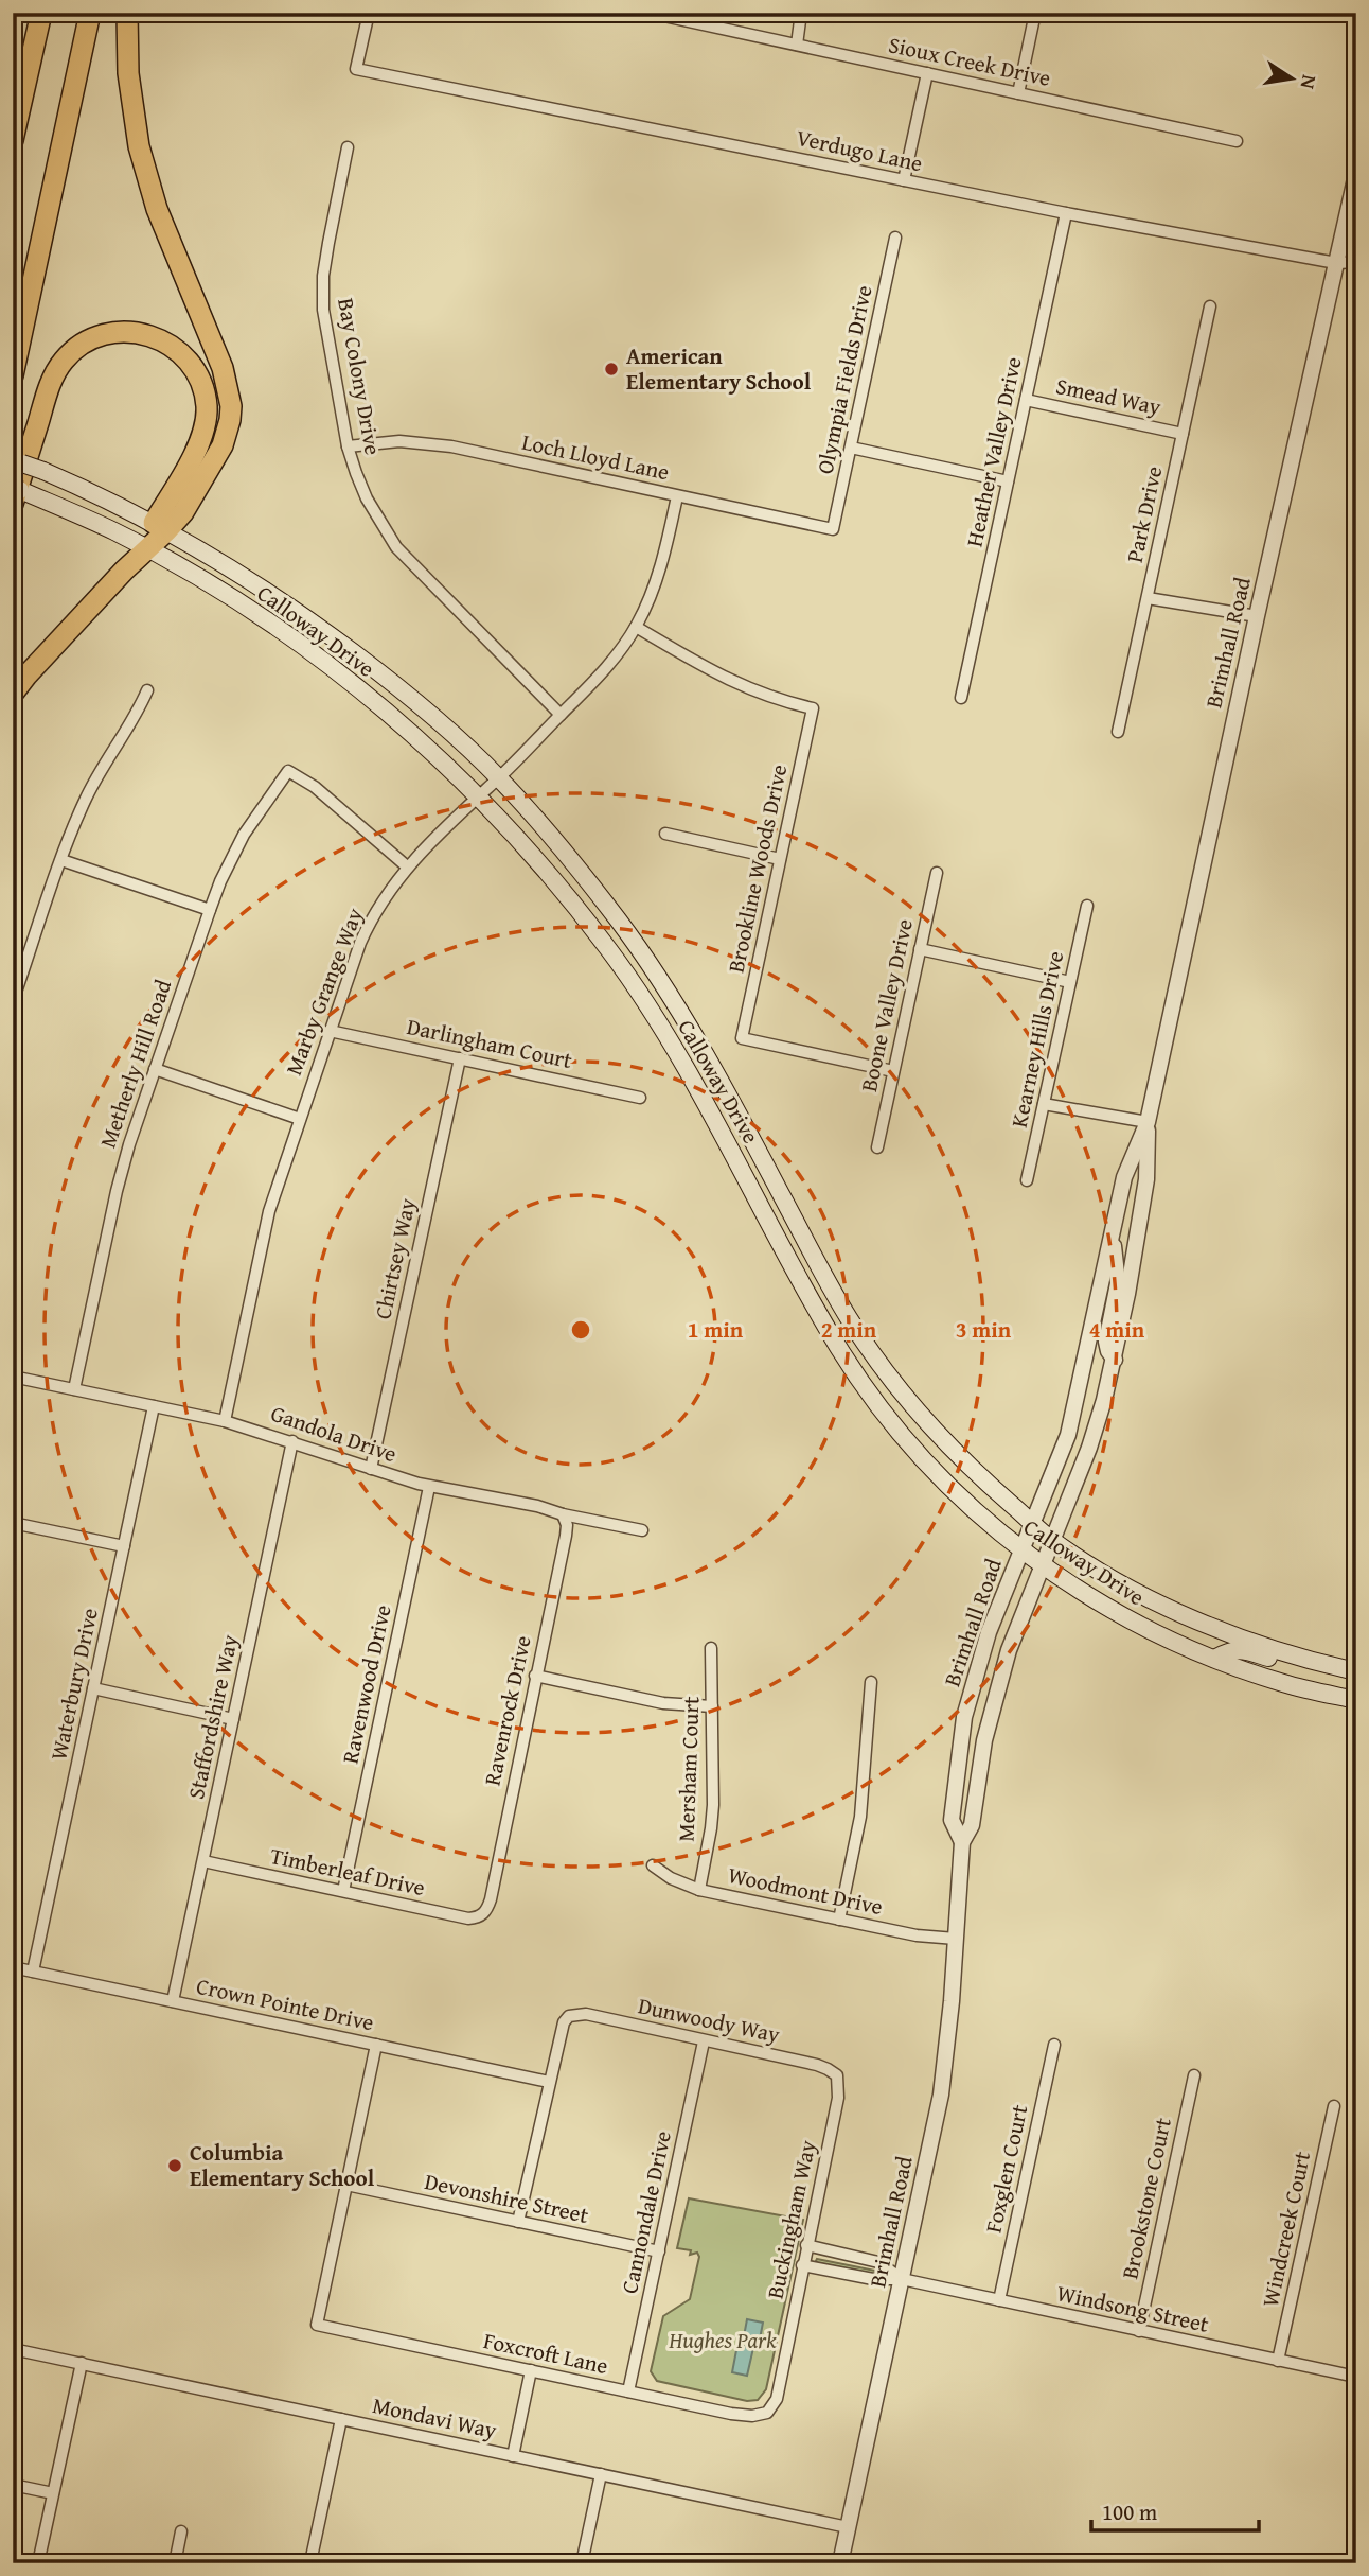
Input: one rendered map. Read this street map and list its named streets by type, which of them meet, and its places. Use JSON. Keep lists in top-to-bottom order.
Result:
{
  "streets": {
    "main road": ["Calloway Drive"],
    "street": [
      "Sioux Creek Drive",
      "Verdugo Lane",
      "Bay Colony Drive",
      "Olympia Fields Drive",
      "Smead Way",
      "Heather Valley Drive",
      "Loch Lloyd Lane",
      "Park Drive",
      "Brimhall Road",
      "Brookline Woods Drive",
      "Marby Grange Way",
      "Boone Valley Drive",
      "Kearney Hills Drive",
      "Darlingham Court",
      "Metherly Hill Road",
      "Chirtsey Way",
      "Gandola Drive",
      "Waterbury Drive",
      "Ravenwood Drive",
      "Ravenrock Drive",
      "Staffordshire Way",
      "Mersham Court",
      "Timberleaf Drive",
      "Woodmont Drive",
      "Crown Pointe Drive",
      "Dunwoody Way",
      "Foxglen Court",
      "Devonshire Street",
      "Brookstone Court",
      "Cannondale Drive",
      "Buckingham Way",
      "Windcreek Court",
      "Windsong Street",
      "Foxcroft Lane",
      "Mondavi Way"
    ]
  },
  "crossings": [
    ["Verdugo Lane", "Heather Valley Drive"],
    ["Verdugo Lane", "Brimhall Road"],
    ["Bay Colony Drive", "Loch Lloyd Lane"],
    ["Bay Colony Drive", "Marby Grange Way"],
    ["Olympia Fields Drive", "Loch Lloyd Lane"],
    ["Smead Way", "Heather Valley Drive"],
    ["Smead Way", "Park Drive"],
    ["Loch Lloyd Lane", "Marby Grange Way"],
    ["Calloway Drive", "Brimhall Road"],
    ["Calloway Drive", "Marby Grange Way"],
    ["Brimhall Road", "Woodmont Drive"],
    ["Brimhall Road", "Windsong Street"],
    ["Brimhall Road", "Mondavi Way"],
    ["Brookline Woods Drive", "Marby Grange Way"],
    ["Brookline Woods Drive", "Boone Valley Drive"],
    ["Marby Grange Way", "Darlingham Court"],
    ["Marby Grange Way", "Metherly Hill Road"],
    ["Marby Grange Way", "Gandola Drive"],
    ["Darlingham Court", "Chirtsey Way"],
    ["Metherly Hill Road", "Gandola Drive"],
    ["Chirtsey Way", "Gandola Drive"],
    ["Gandola Drive", "Waterbury Drive"],
    ["Gandola Drive", "Ravenwood Drive"],
    ["Gandola Drive", "Ravenrock Drive"],
    ["Gandola Drive", "Staffordshire Way"],
    ["Waterbury Drive", "Crown Pointe Drive"],
    ["Ravenwood Drive", "Timberleaf Drive"],
    ["Ravenrock Drive", "Timberleaf Drive"],
    ["Staffordshire Way", "Timberleaf Drive"],
    ["Staffordshire Way", "Crown Pointe Drive"],
    ["Mersham Court", "Woodmont Drive"],
    ["Crown Pointe Drive", "Dunwoody Way"],
    ["Dunwoody Way", "Cannondale Drive"],
    ["Dunwoody Way", "Buckingham Way"],
    ["Foxglen Court", "Windsong Street"],
    ["Devonshire Street", "Cannondale Drive"],
    ["Devonshire Street", "Foxcroft Lane"],
    ["Brookstone Court", "Windsong Street"],
    ["Cannondale Drive", "Foxcroft Lane"],
    ["Buckingham Way", "Windsong Street"],
    ["Buckingham Way", "Foxcroft Lane"],
    ["Windcreek Court", "Windsong Street"]
  ],
  "parks": ["Hughes Park"],
  "places": ["American Elementary School", "Columbia Elementary School"],
  "scale_bar": "100 m",
  "north": "right",
  "rings": [
    "1 min",
    "2 min",
    "3 min",
    "4 min"
  ]
}
